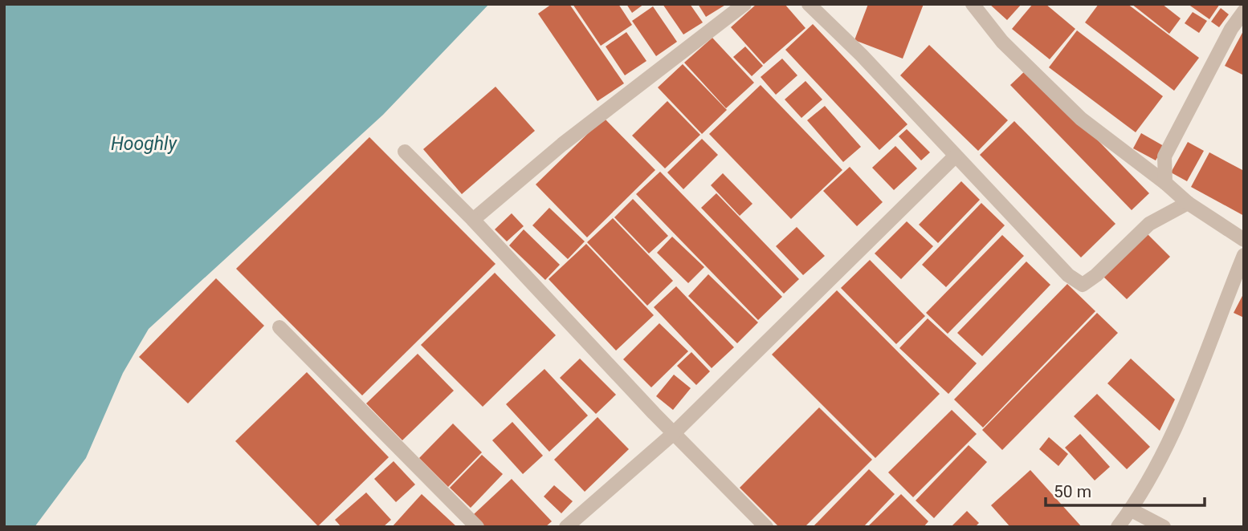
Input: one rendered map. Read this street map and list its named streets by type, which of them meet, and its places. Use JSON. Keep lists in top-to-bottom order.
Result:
{
  "water": ["Hooghly"],
  "scale_bar": "50 m"
}
